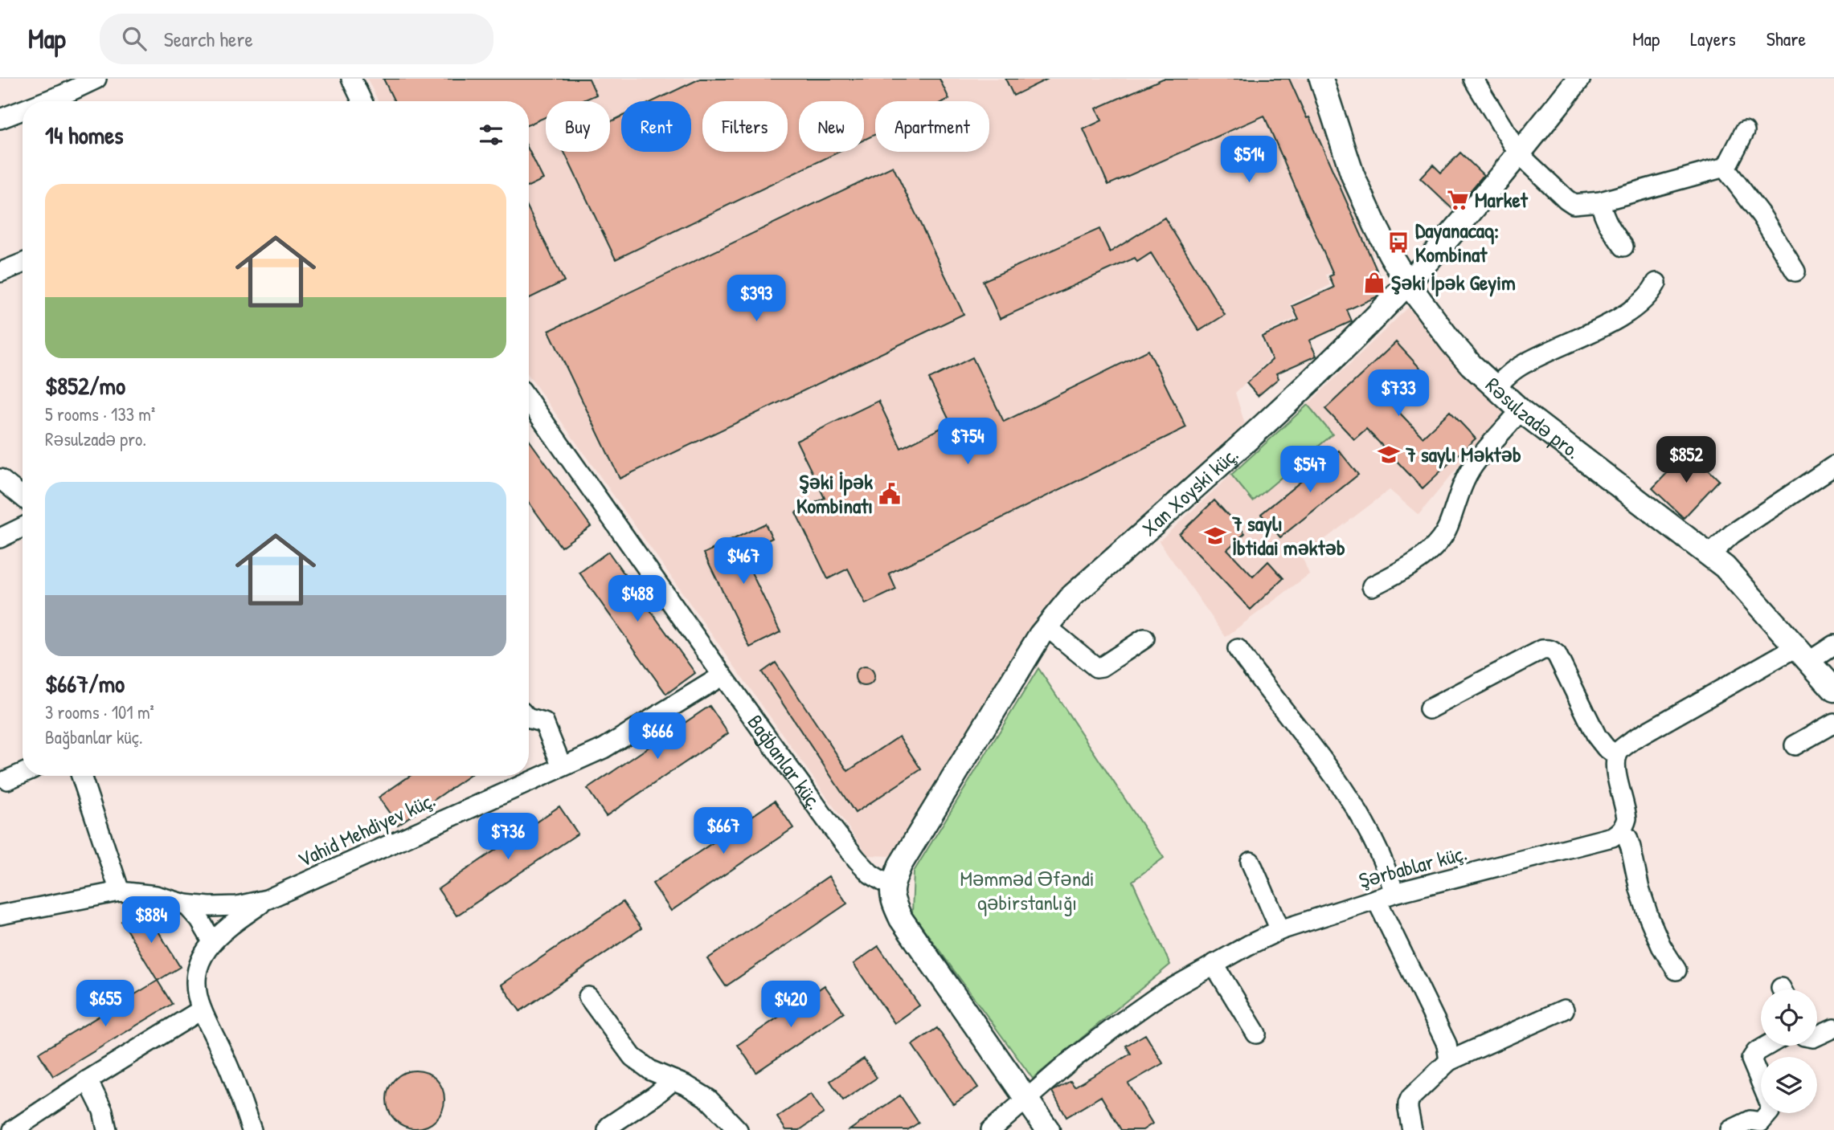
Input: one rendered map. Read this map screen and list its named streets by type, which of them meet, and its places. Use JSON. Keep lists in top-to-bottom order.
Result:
{
  "streets": {
    "street": [
      "Rəsulzadə pro.",
      "Xan Xoyski küç.",
      "Bağbanlar küç.",
      "Vahid Mehdiyev küç.",
      "Şərbablar küç."
    ]
  },
  "crossings": [
    ["Rəsulzadə pro.", "Xan Xoyski küç."],
    ["Xan Xoyski küç.", "Bağbanlar küç."],
    ["Bağbanlar küç.", "Vahid Mehdiyev küç."]
  ],
  "parks": ["Məmməd Əfəndi qəbirstanlığı"],
  "places": {
    "supermarket": ["Market"],
    "bus stop": ["Dayanacaq: Kombinat"],
    "shop": ["Şəki İpək Geyim"],
    "school or university": ["7 saylı Məktəb", "7 saylı İbtidai məktəb"],
    "public building": ["Şəki İpək Kombinatı"]
  },
  "page": {
    "header": "Map",
    "search": "Search here",
    "nav": ["Map", "Layers", "Share"],
    "chip": [
      "Buy",
      "Rent",
      "Filters",
      "New",
      "Apartment"
    ],
    "heading": "14 homes",
    "price": [
      "$514",
      "$393",
      "$733",
      "$754",
      "$852",
      "$547",
      "$467",
      "$488",
      "$666",
      "$667",
      "$736",
      "$884",
      "$655",
      "$420"
    ],
    "list": [
      {
        "name": "$852/mo",
        "note": "5 rooms · 133 m² · Rəsulzadə pro."
      },
      {
        "name": "$667/mo",
        "note": "3 rooms · 101 m² · Bağbanlar küç."
      }
    ]
  }
}
